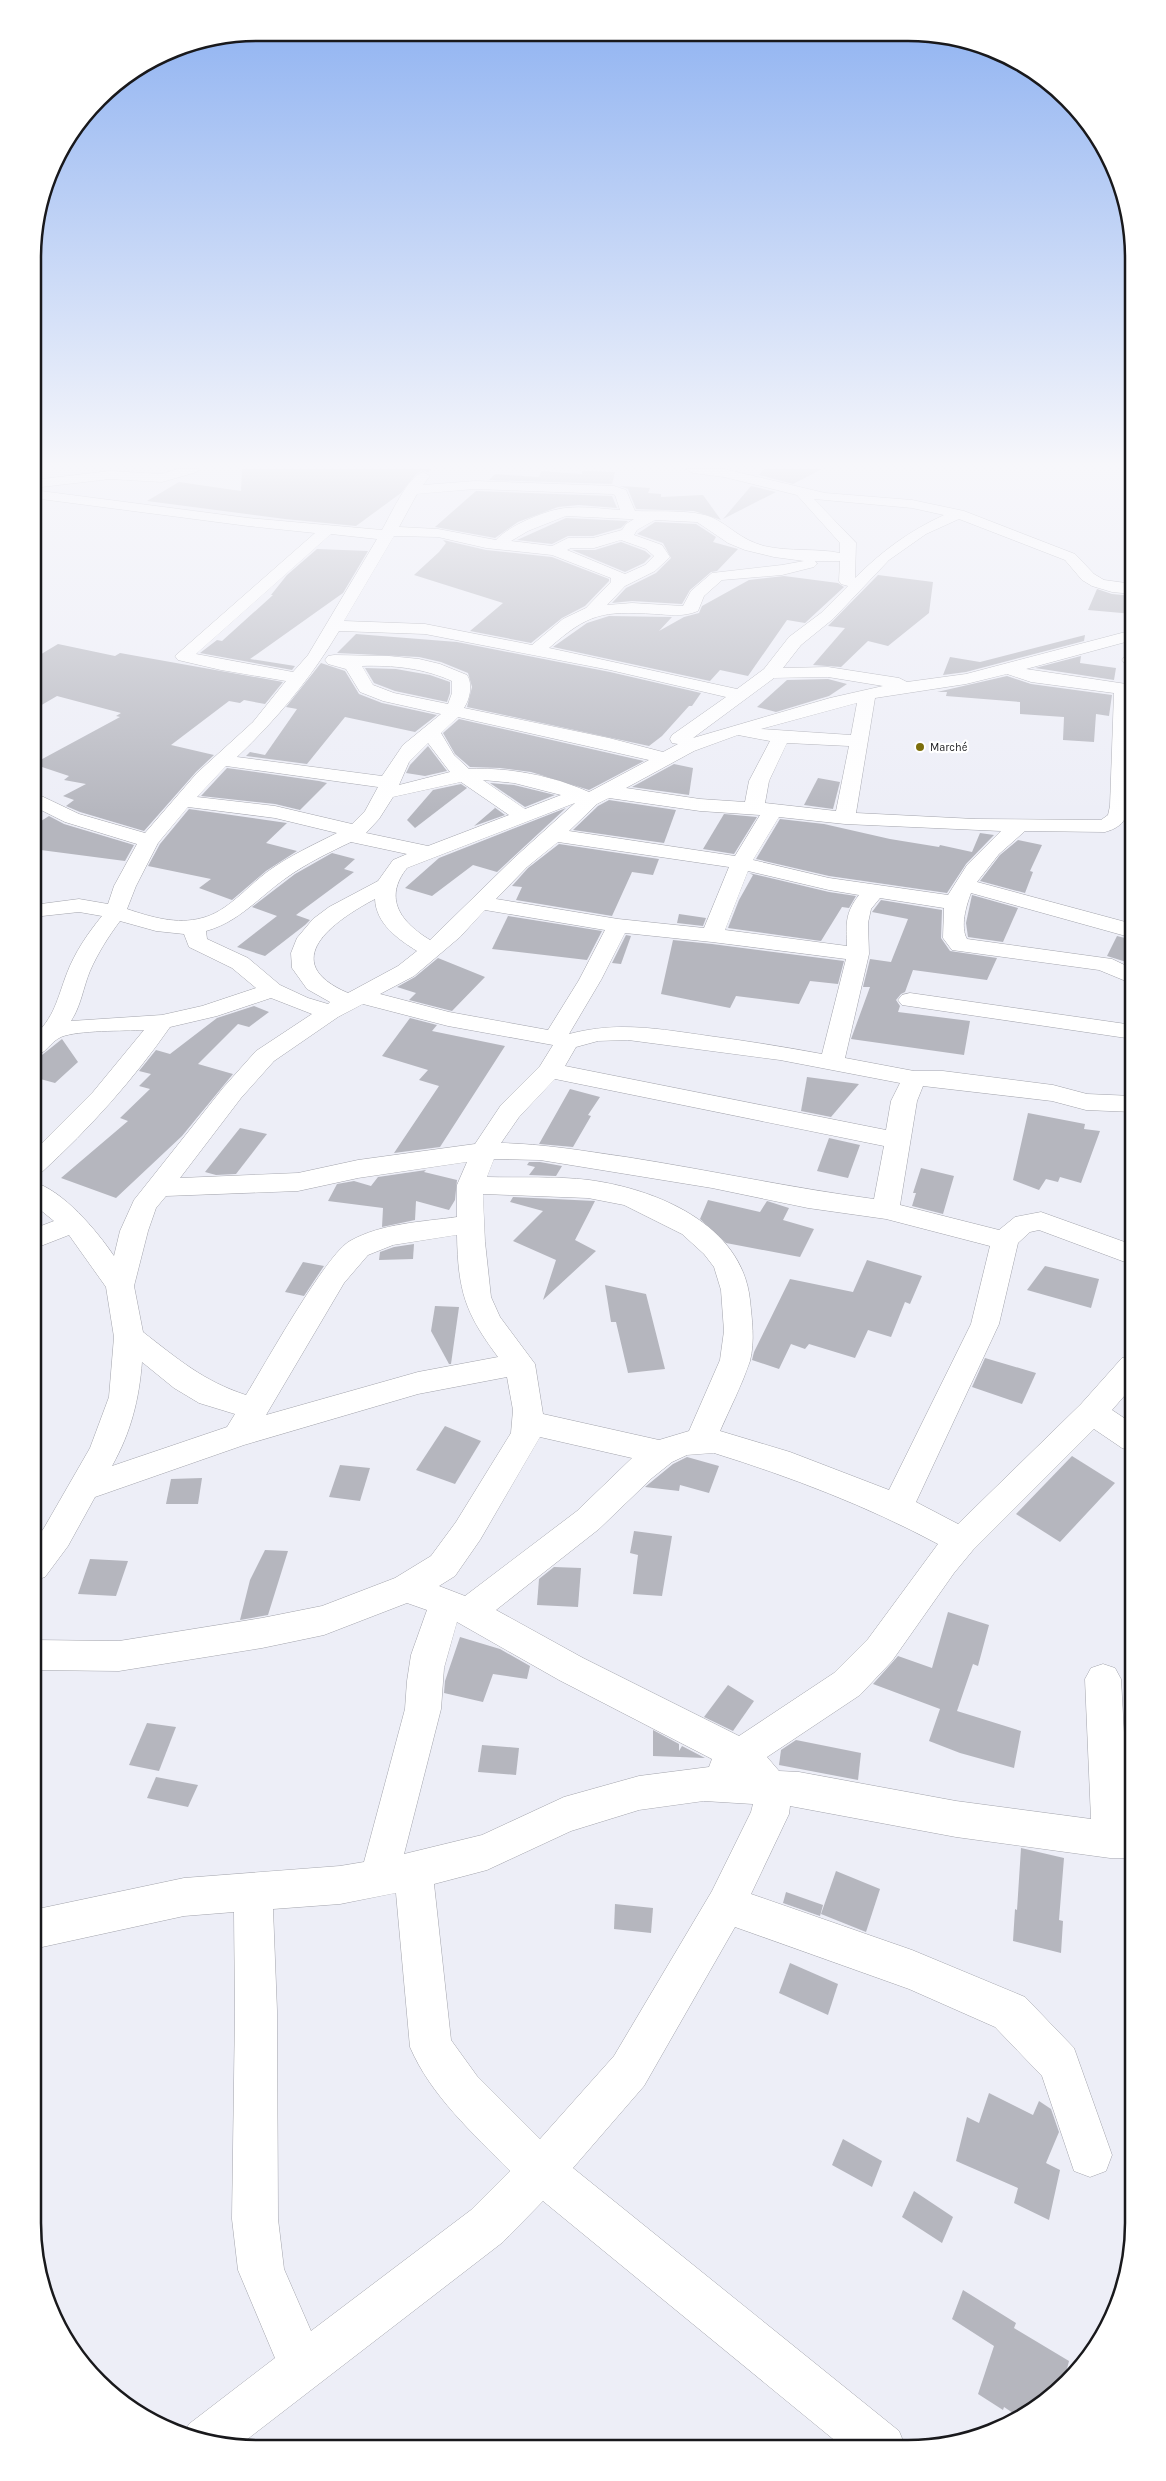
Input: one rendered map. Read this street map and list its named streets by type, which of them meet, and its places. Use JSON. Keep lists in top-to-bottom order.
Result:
{
  "places": ["Marché"]
}
